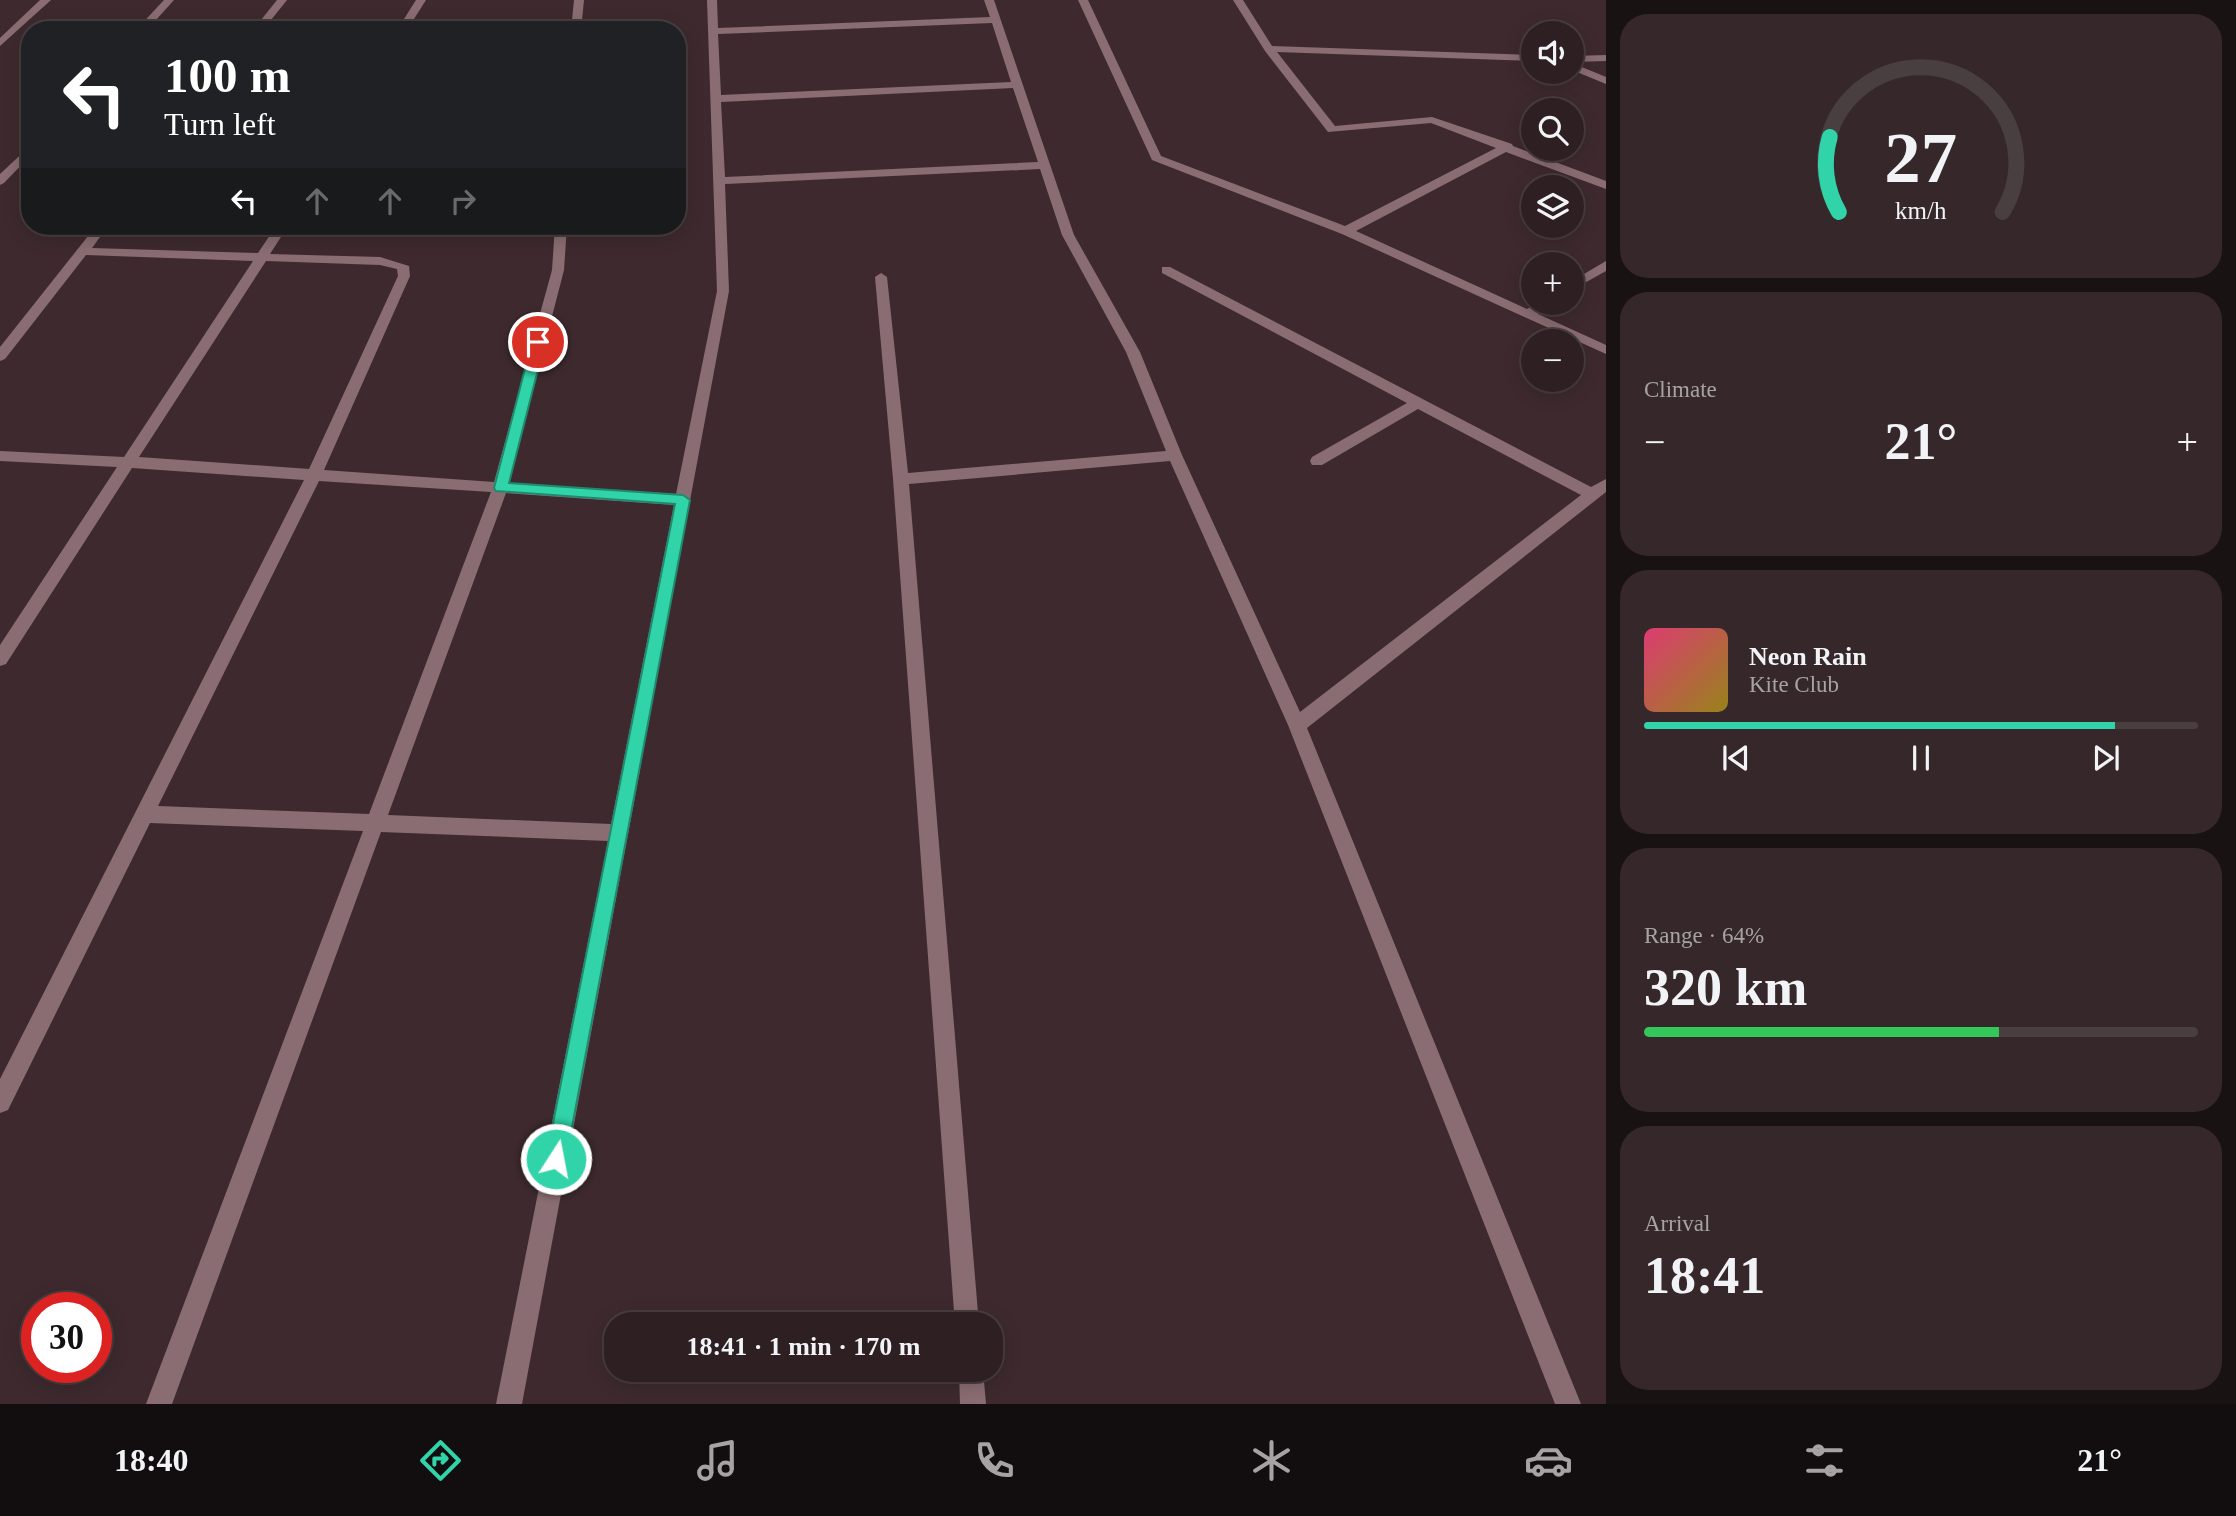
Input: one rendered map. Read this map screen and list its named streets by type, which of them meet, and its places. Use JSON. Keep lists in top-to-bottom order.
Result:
{
  "page": {
    "map_buttons": ["+", "−"],
    "turn": ["100 m", "Turn left"],
    "tile": [
      "Climate",
      ["Range · 64%", "320 km"],
      ["Arrival", "18:41"]
    ],
    "heat": ["−", "21°", "+"],
    "song": ["Neon Rain", "Kite Club"],
    "limit": "30",
    "trip": "18:41 · 1 min · 170 m",
    "tabs": ["18:40", "21°"],
    "gauge": ["27", "km/h"]
  }
}
